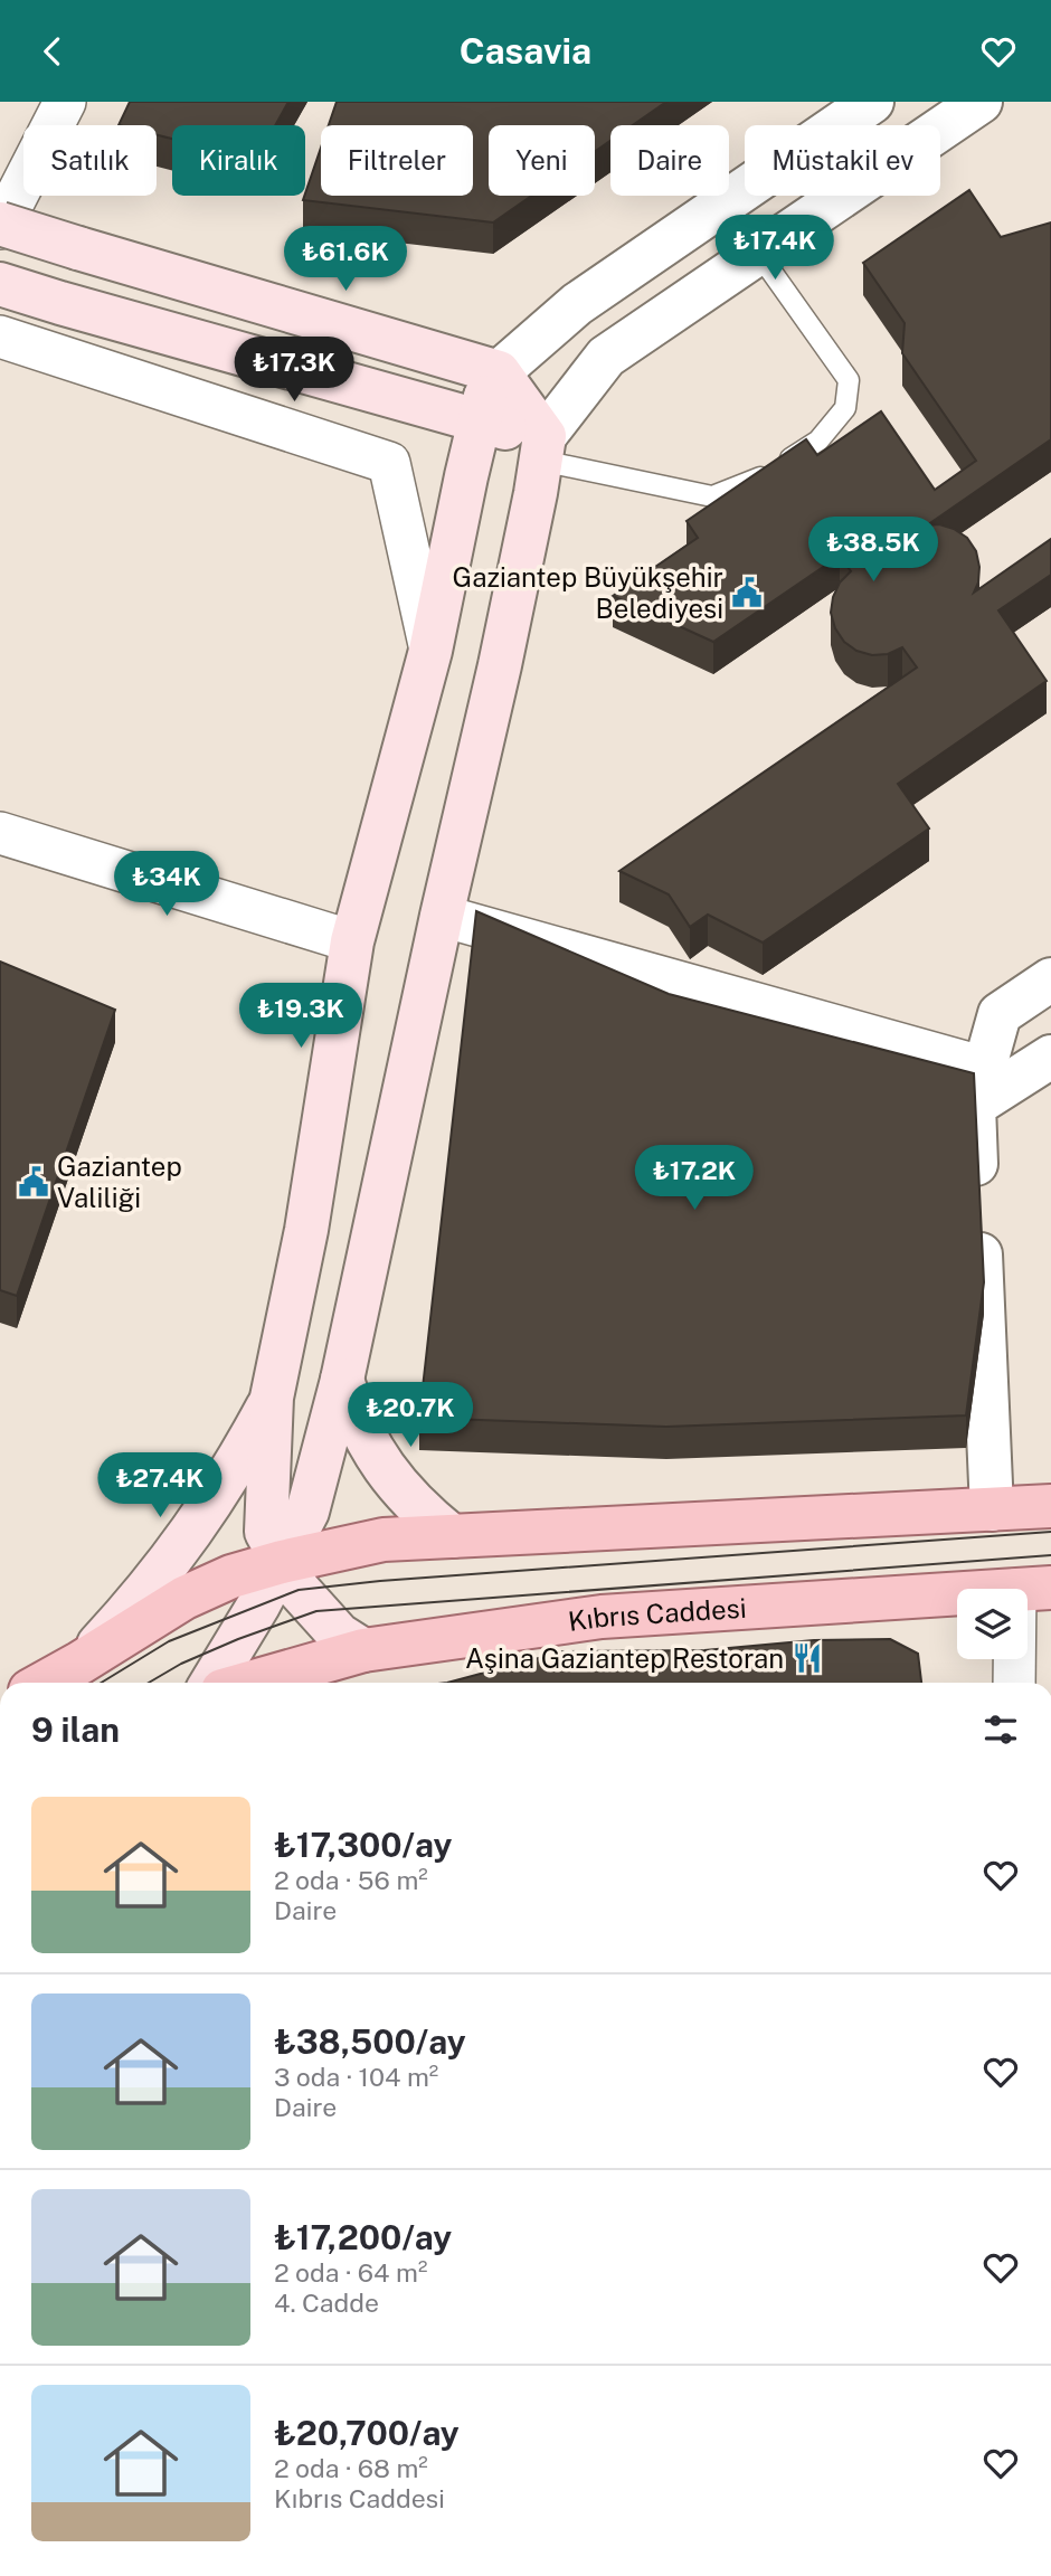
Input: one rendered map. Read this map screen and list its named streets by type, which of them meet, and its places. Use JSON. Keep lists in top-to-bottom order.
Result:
{
  "streets": {
    "main road": ["Kıbrıs Caddesi"]
  },
  "places": {
    "public building": ["Gaziantep Büyükşehir Belediyesi", "Gaziantep Valiliği"],
    "restaurant": ["Aşina Gaziantep Restoran"]
  },
  "page": {
    "header": "Casavia",
    "chip": [
      "Satılık",
      "Kiralık",
      "Filtreler",
      "Yeni",
      "Daire",
      "Müstakil ev"
    ],
    "price": [
      "₺17.4K",
      "₺61.6K",
      "₺17.3K",
      "₺38.5K",
      "₺34K",
      "₺19.3K",
      "₺17.2K",
      "₺20.7K",
      "₺27.4K"
    ],
    "heading": "9 ilan",
    "list": [
      {
        "name": "₺17,300/ay",
        "note": "2 oda · 56 m² · Daire"
      },
      {
        "name": "₺38,500/ay",
        "note": "3 oda · 104 m² · Daire"
      },
      {
        "name": "₺17,200/ay",
        "note": "2 oda · 64 m² · 4. Cadde"
      },
      {
        "name": "₺20,700/ay",
        "note": "2 oda · 68 m² · Kıbrıs Caddesi"
      }
    ]
  }
}
